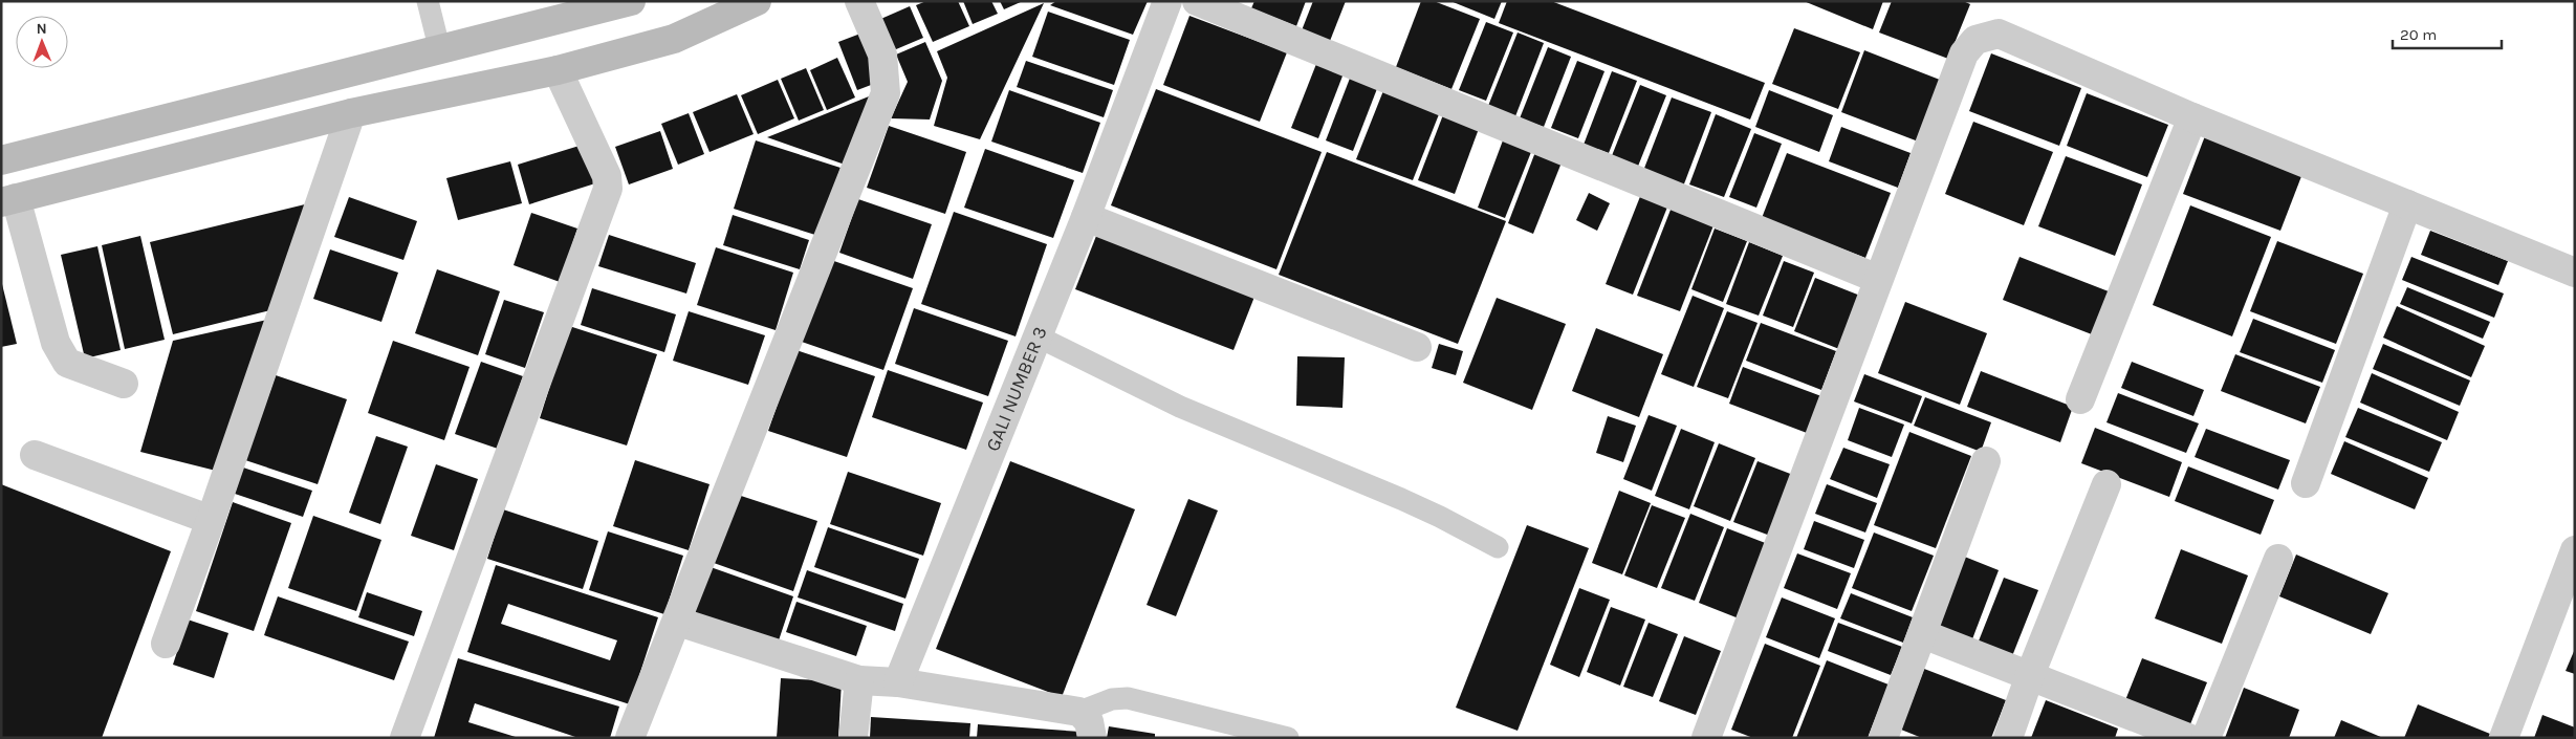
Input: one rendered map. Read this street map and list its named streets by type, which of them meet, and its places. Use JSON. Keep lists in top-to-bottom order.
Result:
{
  "streets": {
    "street": ["GALI NUMBER 3"]
  },
  "scale_bar": "20 m",
  "north": "top"
}
